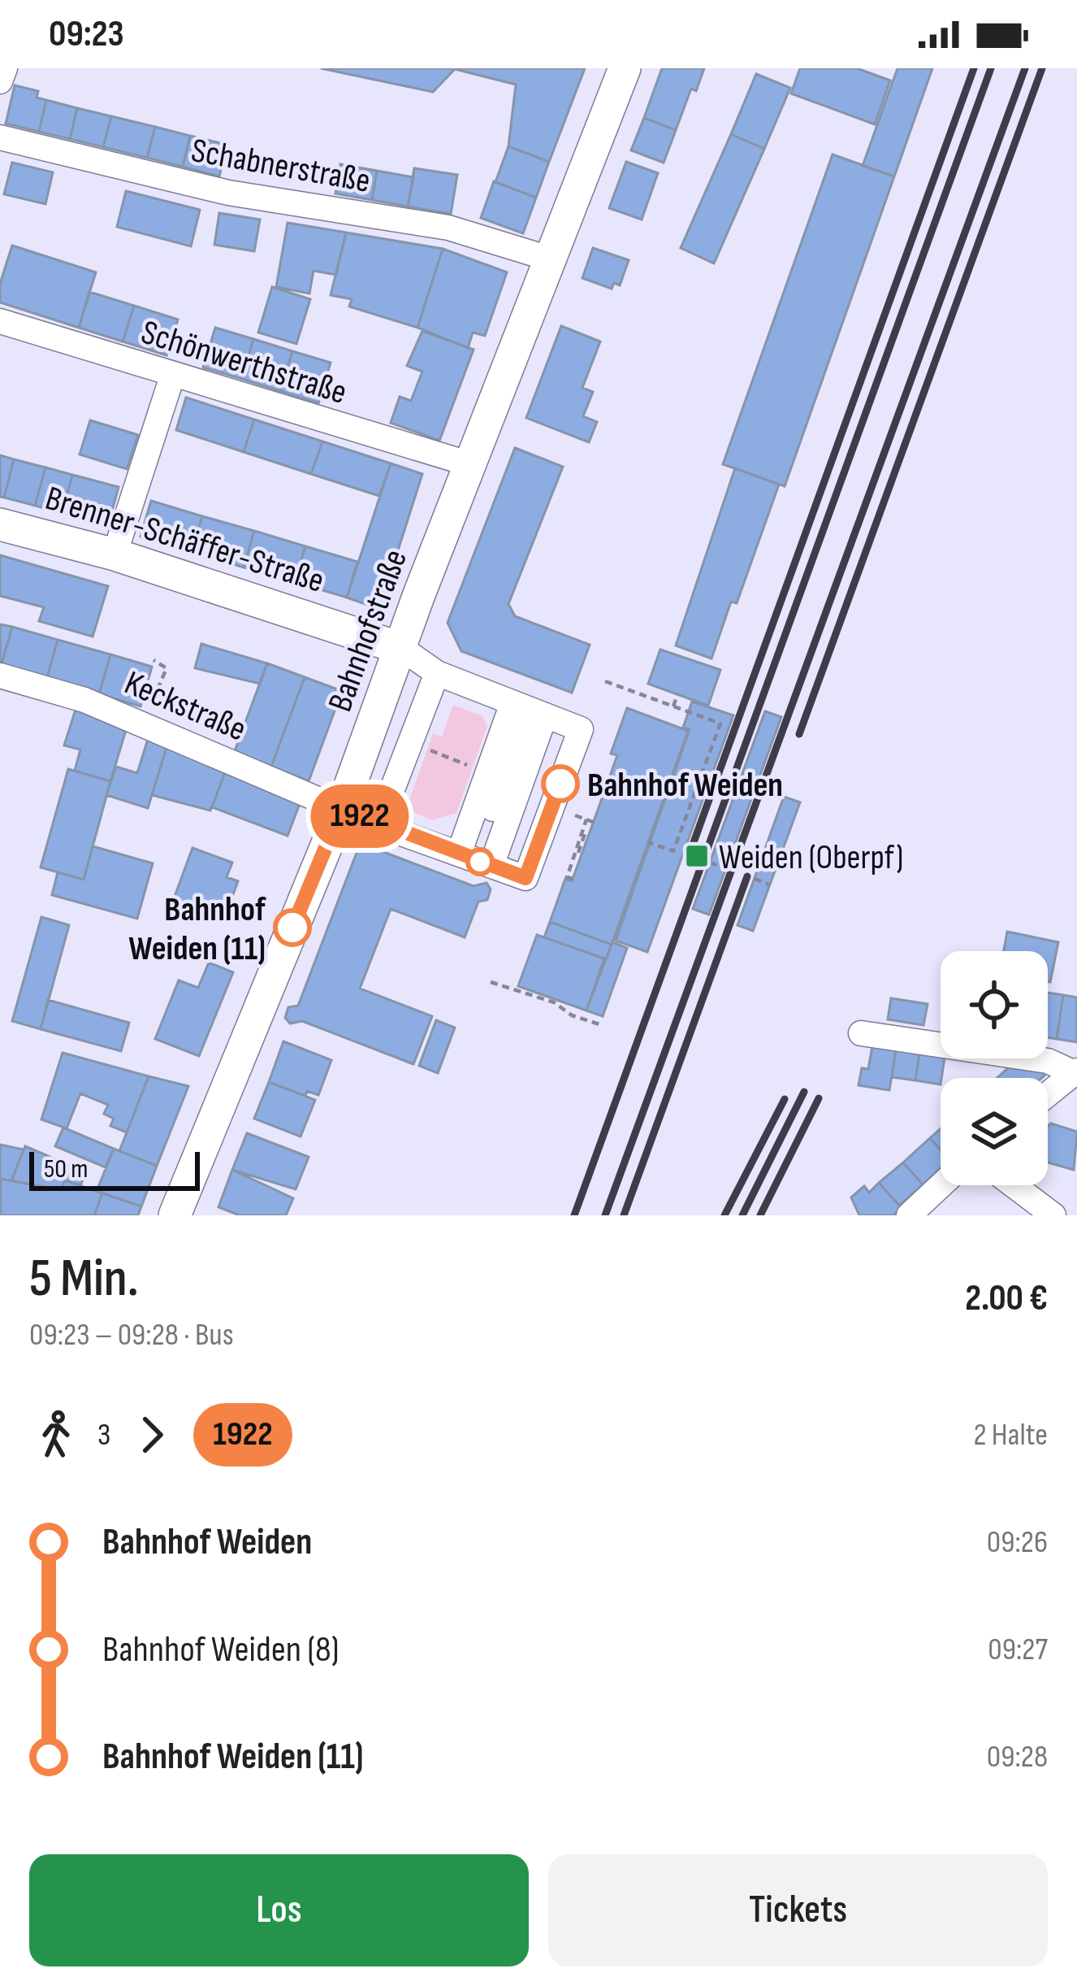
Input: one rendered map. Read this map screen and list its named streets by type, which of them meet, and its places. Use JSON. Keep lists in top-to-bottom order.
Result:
{
  "streets": {
    "main road": ["Brenner-Schäffer-Straße", "Bahnhofstraße"],
    "street": ["Schabnerstraße", "Schönwerthstraße", "Keckstraße"]
  },
  "crossings": [
    ["Schabnerstraße", "Bahnhofstraße"],
    ["Schönwerthstraße", "Bahnhofstraße"],
    ["Brenner-Schäffer-Straße", "Bahnhofstraße"],
    ["Bahnhofstraße", "Keckstraße"]
  ],
  "places": {
    "other": ["Bahnhof Weiden", "Bahnhof Weiden (11)"],
    "transit": ["Weiden (Oberpf)"]
  },
  "lines": ["bus line 1922"],
  "scale_bar": "50 m",
  "page": {
    "status": "09:23",
    "on_map": "1922",
    "scale": "50 m",
    "heading": ["5 Min.", "09:23 – 09:28 · Bus", "2.00 €"],
    "legs": ["3", "1922", "2 Halte"],
    "list": [
      {
        "name": "Bahnhof Weiden",
        "value": "09:26"
      },
      {
        "name": "Bahnhof Weiden (8)",
        "value": "09:27"
      },
      {
        "name": "Bahnhof Weiden (11)",
        "value": "09:28"
      }
    ],
    "buttons": ["Los", "Tickets"]
  }
}
